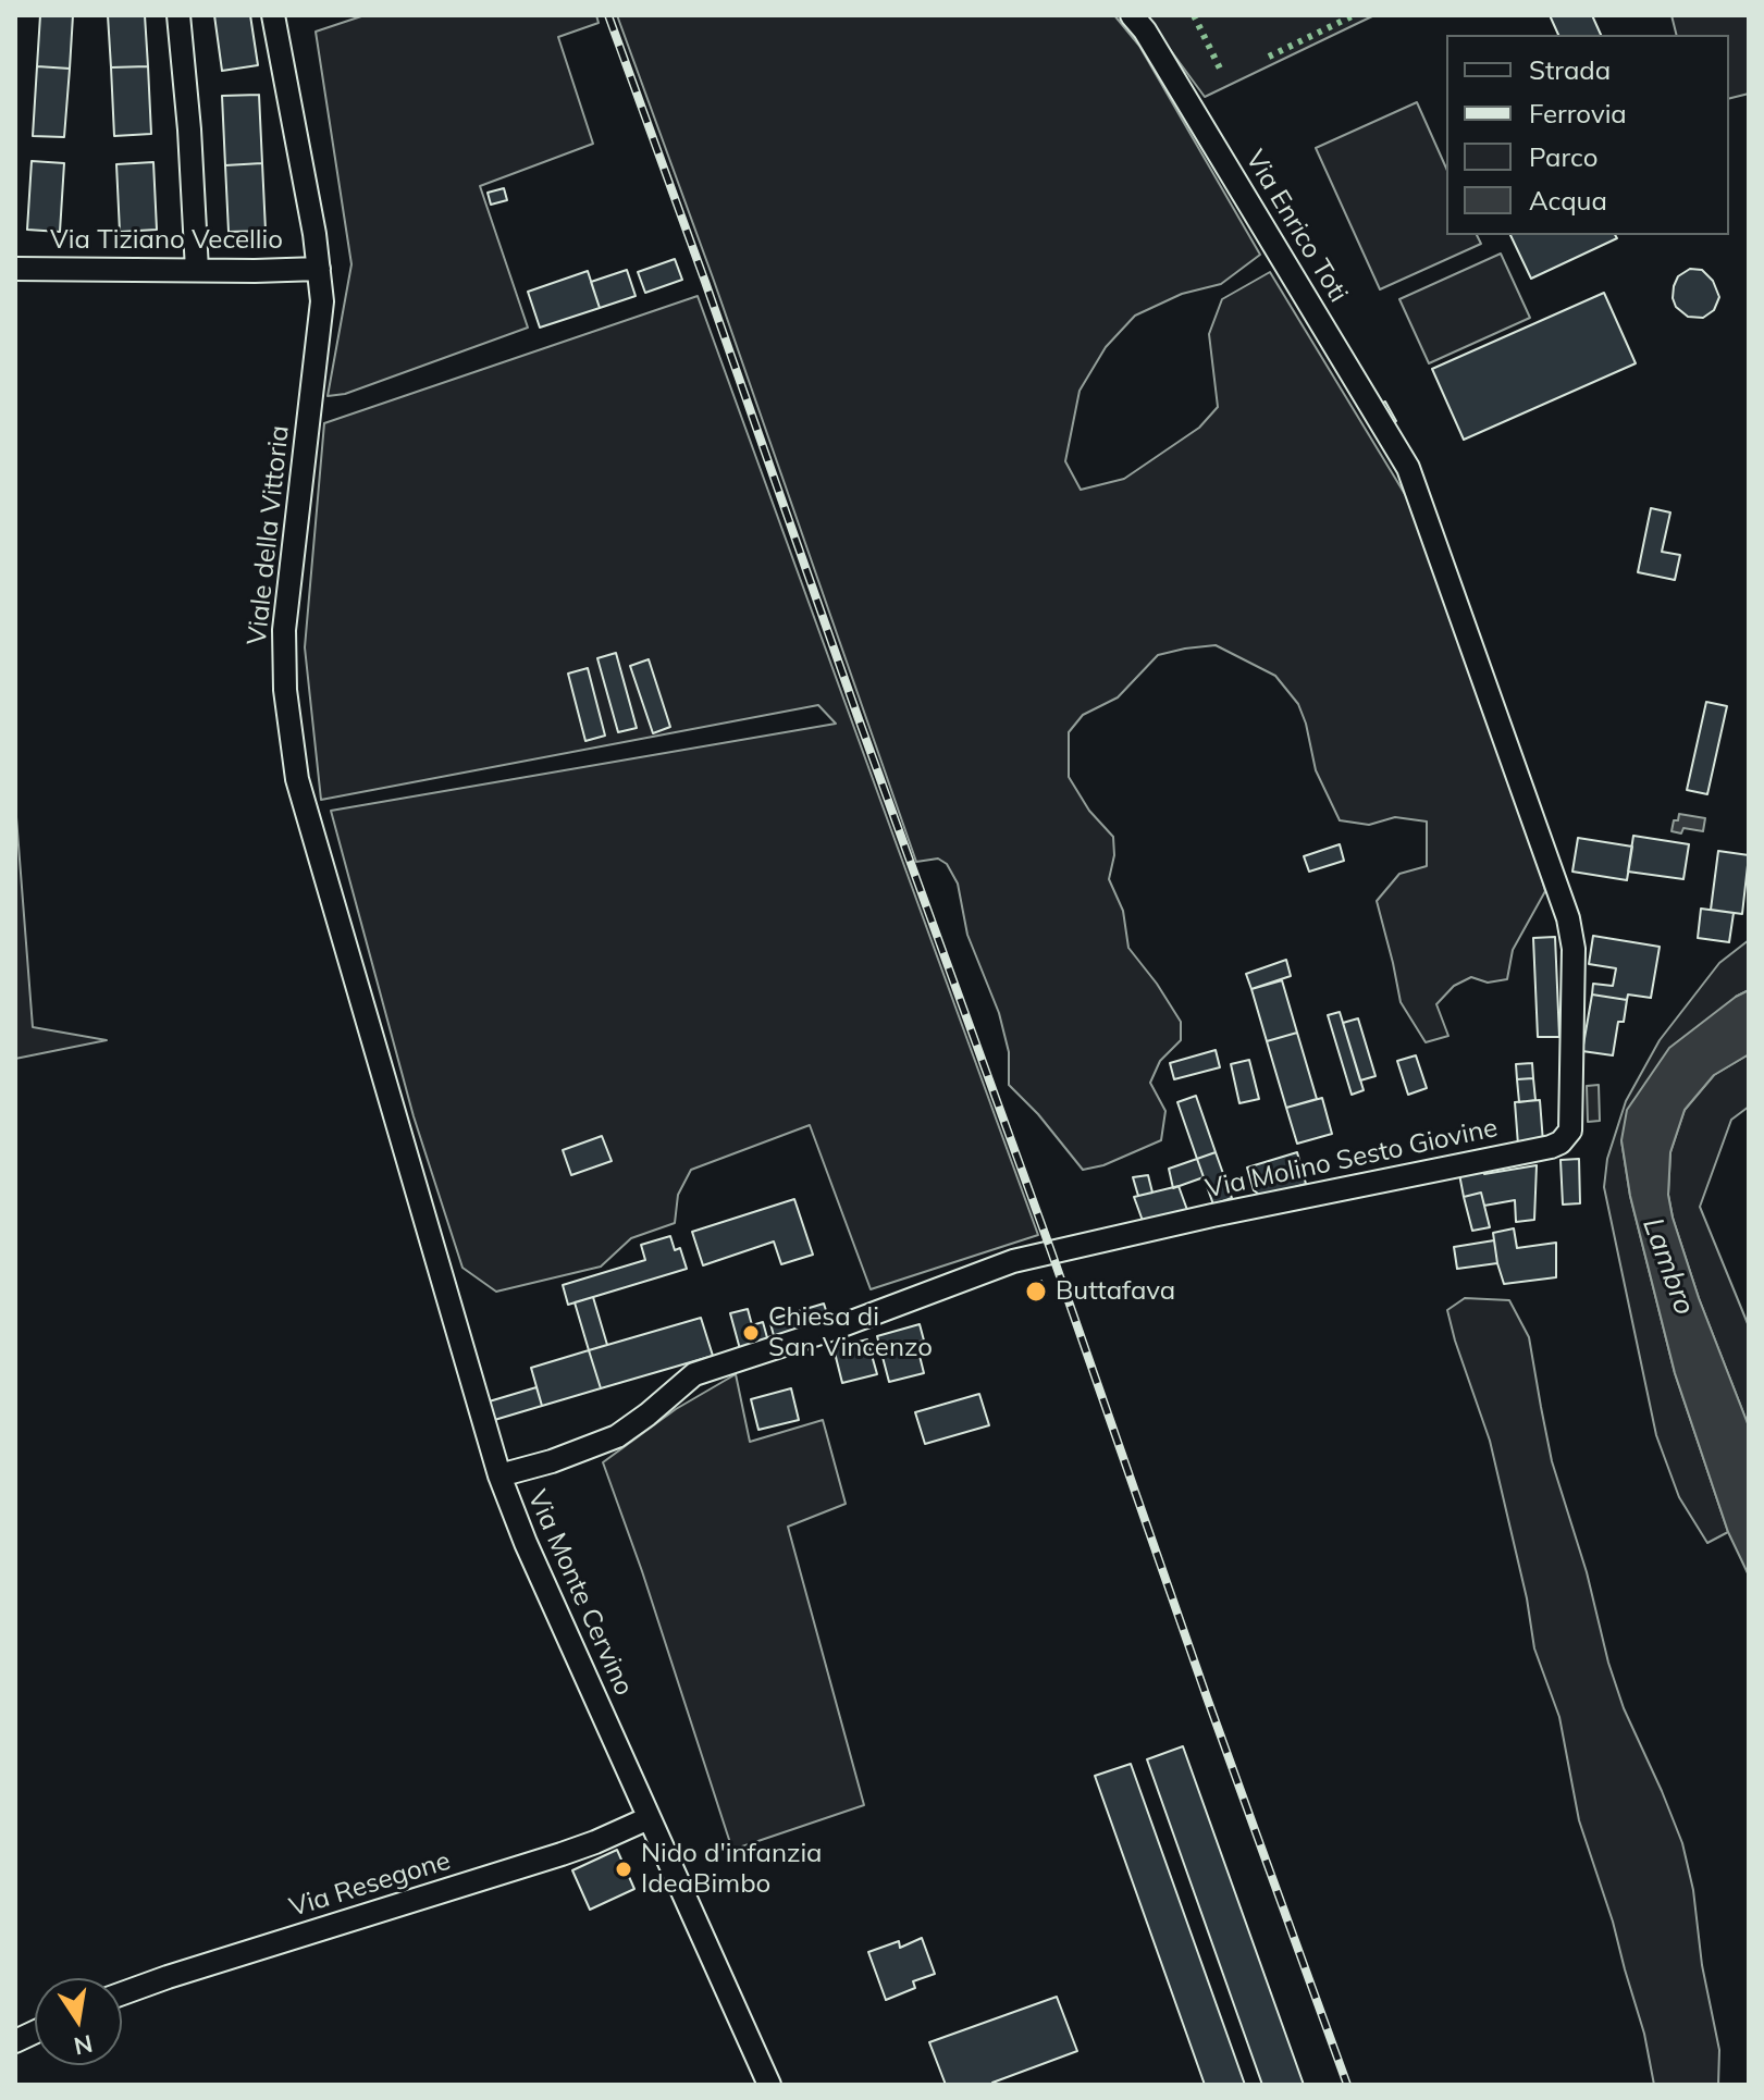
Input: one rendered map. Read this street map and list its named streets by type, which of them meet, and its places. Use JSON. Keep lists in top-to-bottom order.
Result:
{
  "streets": {
    "street": [
      "Via Enrico Toti",
      "Via Tiziano Vecellio",
      "Viale della Vittoria",
      "Via Molino Sesto Giovine",
      "Via Monte Cervino",
      "Via Resegone"
    ]
  },
  "crossings": [
    ["Via Enrico Toti", "Via Molino Sesto Giovine"],
    ["Via Tiziano Vecellio", "Viale della Vittoria"],
    ["Viale della Vittoria", "Via Monte Cervino"],
    ["Via Molino Sesto Giovine", "Via Monte Cervino"],
    ["Via Monte Cervino", "Via Resegone"]
  ],
  "water": ["Lambro"],
  "places": ["Buttafava", "Chiesa di San Vincenzo", "Nido d'infanzia IdeaBimbo"],
  "legend": [
    "Strada",
    "Ferrovia",
    "Parco",
    "Acqua"
  ],
  "north": "bottom"
}
